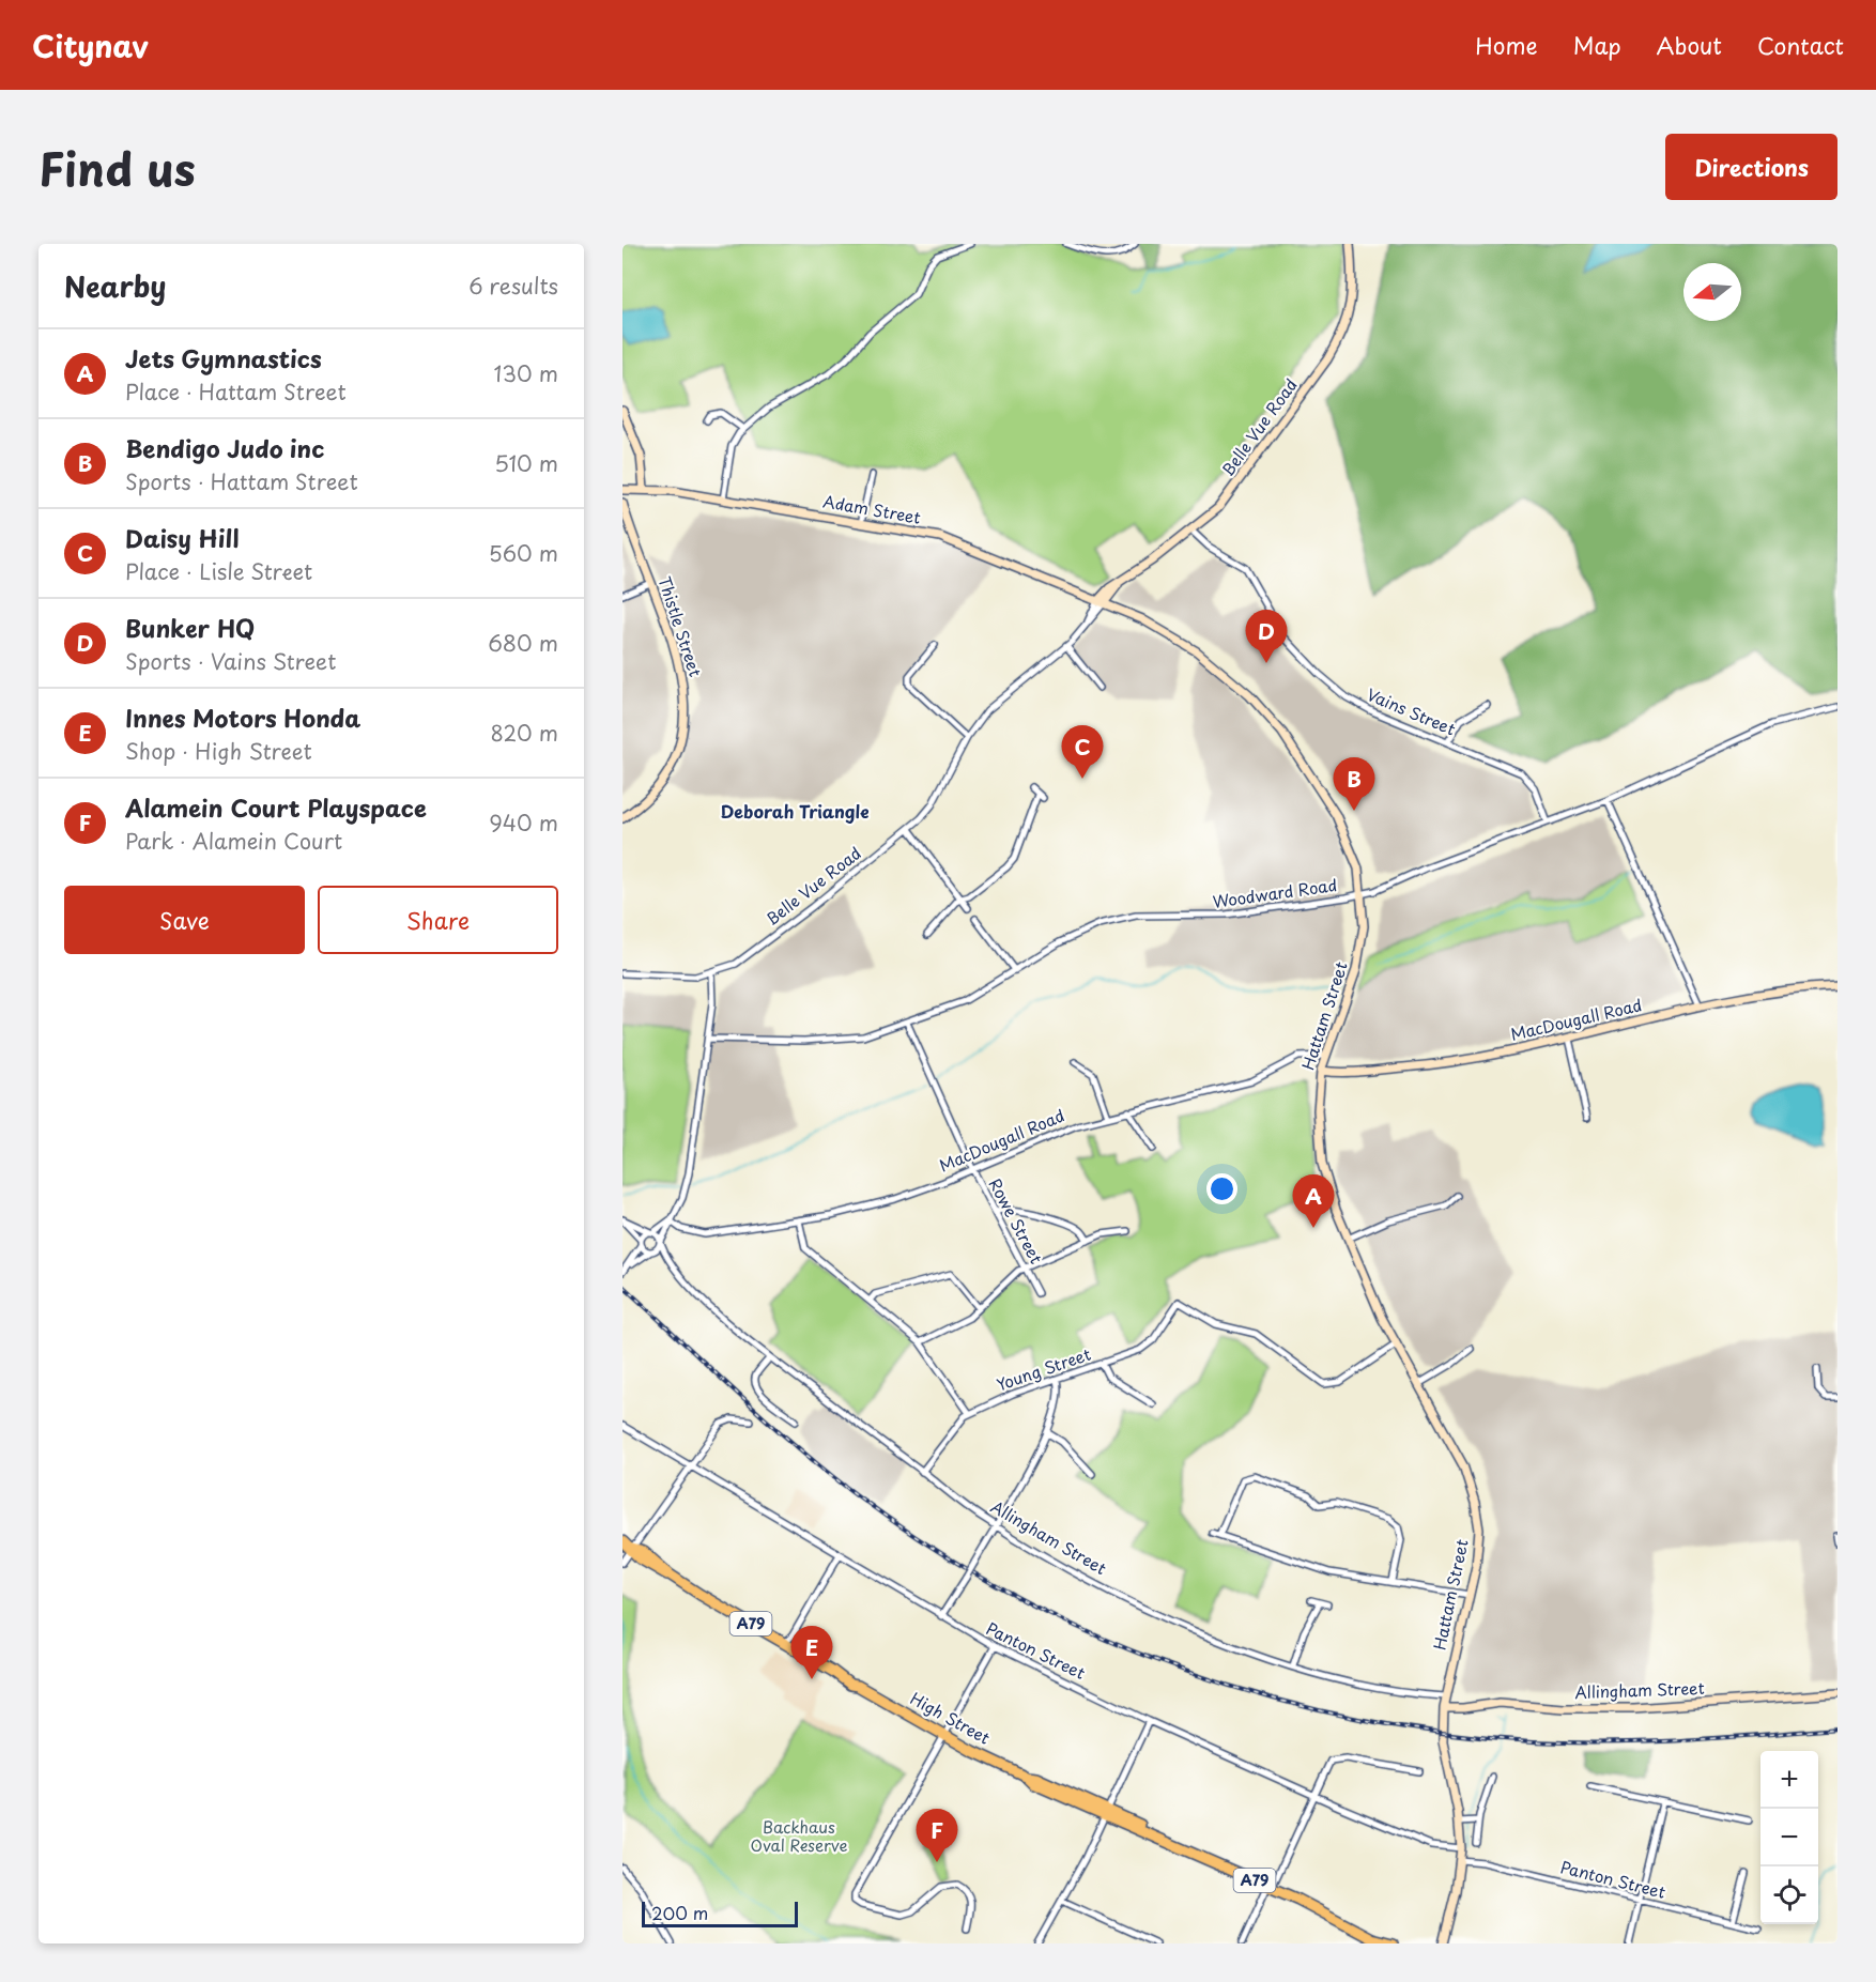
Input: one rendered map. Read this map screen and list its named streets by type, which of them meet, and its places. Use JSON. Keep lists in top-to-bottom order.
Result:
{
  "streets": {
    "highway": ["A79", "High Street"],
    "main road": [
      "Belle Vue Road",
      "Adam Street",
      "Thistle Street",
      "Hattam Street",
      "MacDougall Road",
      "Allingham Street"
    ],
    "street": [
      "Vains Street",
      "Woodward Road",
      "Rowe Street",
      "Young Street",
      "Panton Street"
    ]
  },
  "crossings": [
    ["Belle Vue Road", "Adam Street"],
    ["Belle Vue Road", "Vains Street"],
    ["Belle Vue Road", "Hattam Street"],
    ["Adam Street", "Hattam Street"],
    ["Vains Street", "Woodward Road"],
    ["Woodward Road", "Hattam Street"],
    ["Woodward Road", "Rowe Street"],
    ["Hattam Street", "MacDougall Road"],
    ["Hattam Street", "Young Street"],
    ["Hattam Street", "Allingham Street"],
    ["Hattam Street", "Panton Street"],
    ["MacDougall Road", "Rowe Street"],
    ["Young Street", "Allingham Street"]
  ],
  "districts": ["Deborah Triangle"],
  "parks": ["Backhaus Oval Reserve"],
  "scale_bar": "200 m",
  "north": "left",
  "page": {
    "header": "Citynav",
    "nav": [
      "Home",
      "Map",
      "About",
      "Contact"
    ],
    "title": "Find us",
    "buttons": [
      "Directions",
      ["Save", "Share"]
    ],
    "heading": ["Nearby", "6 results"],
    "list": [
      {
        "mark": "A",
        "name": "Jets Gymnastics",
        "note": "Place · Hattam Street",
        "value": "130 m"
      },
      {
        "mark": "B",
        "name": "Bendigo Judo inc",
        "note": "Sports · Hattam Street",
        "value": "510 m"
      },
      {
        "mark": "C",
        "name": "Daisy Hill",
        "note": "Place · Lisle Street",
        "value": "560 m"
      },
      {
        "mark": "D",
        "name": "Bunker HQ",
        "note": "Sports · Vains Street",
        "value": "680 m"
      },
      {
        "mark": "E",
        "name": "Innes Motors Honda",
        "note": "Shop · High Street",
        "value": "820 m"
      },
      {
        "mark": "F",
        "name": "Alamein Court Playspace",
        "note": "Park · Alamein Court",
        "value": "940 m"
      }
    ],
    "pins": [
      "D",
      "C",
      "B",
      "A",
      "E",
      "F"
    ],
    "map_buttons": ["+", "−"],
    "scale": "200 m"
  }
}
